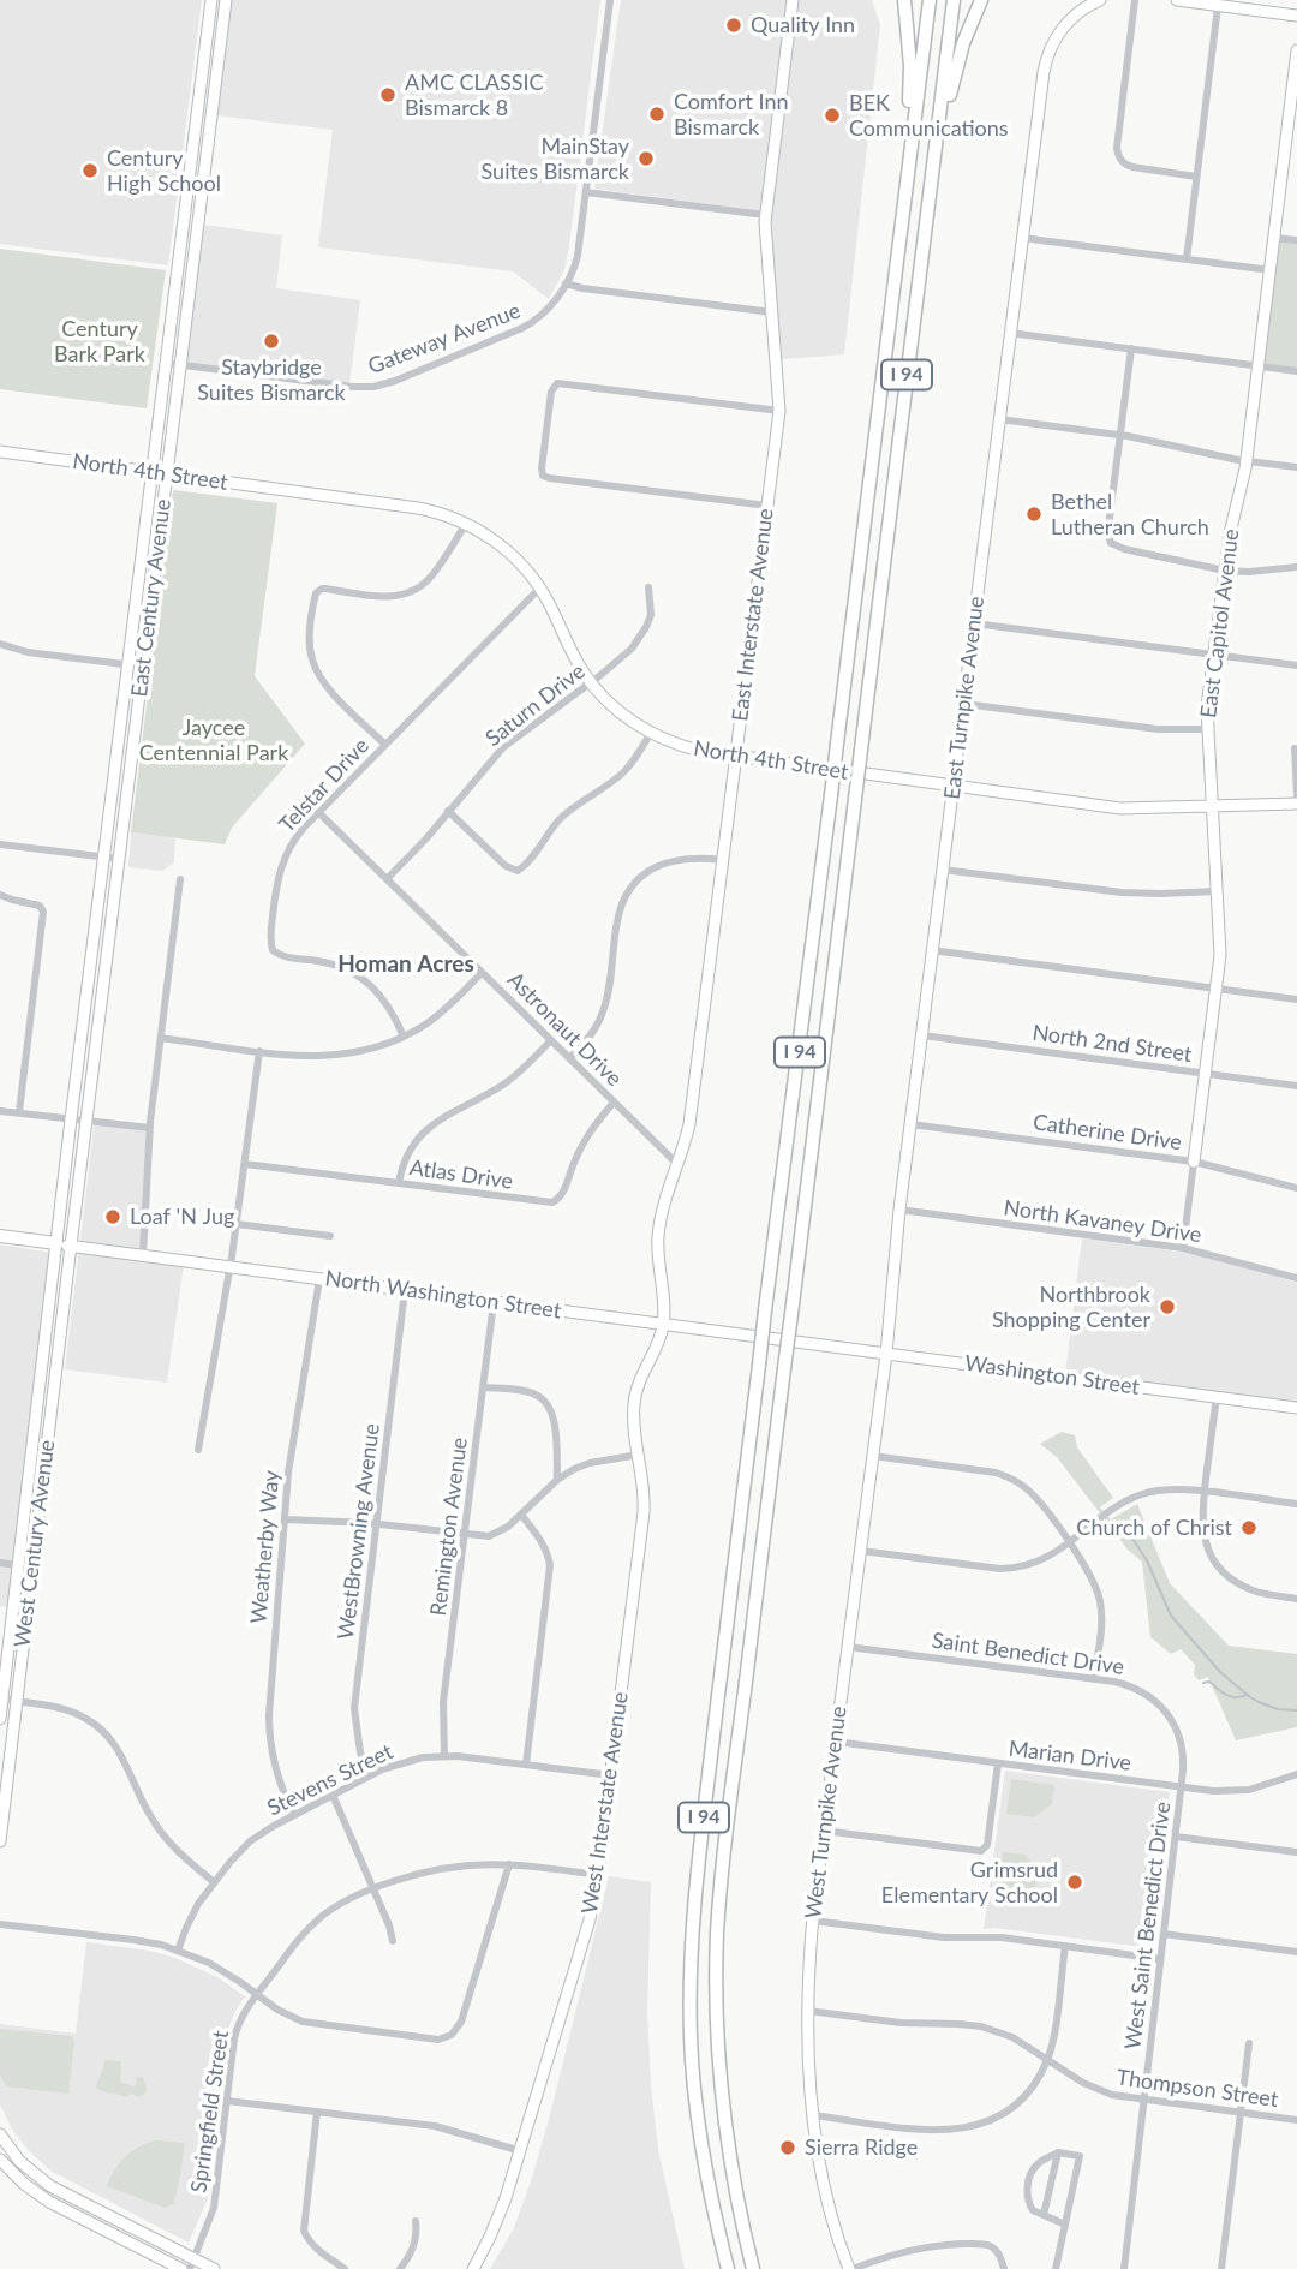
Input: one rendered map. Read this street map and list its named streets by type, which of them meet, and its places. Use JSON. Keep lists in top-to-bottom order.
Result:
{
  "streets": {
    "highway": ["I 94"],
    "main road": ["North Washington Street"],
    "street": [
      "Gateway Avenue",
      "North 4th Street",
      "East Century Avenue",
      "East Interstate Avenue",
      "East Capitol Avenue",
      "East Turnpike Avenue",
      "Saturn Drive",
      "Telstar Drive",
      "Astronaut Drive",
      "North 2nd Street",
      "Catherine Drive",
      "Atlas Drive",
      "North Kavaney Drive",
      "Washington Street",
      "Remington Avenue",
      "WestBrowning Avenue",
      "West Century Avenue",
      "Weatherby Way",
      "Saint Benedict Drive",
      "Marian Drive",
      "Stevens Street",
      "West Interstate Avenue",
      "West Turnpike Avenue",
      "West Saint Benedict Drive",
      "Thompson Street",
      "Springfield Street"
    ]
  },
  "crossings": [
    ["Gateway Avenue", "East Century Avenue"],
    ["North 4th Street", "East Century Avenue"],
    ["North 4th Street", "East Interstate Avenue"],
    ["North 4th Street", "East Capitol Avenue"],
    ["North 4th Street", "East Turnpike Avenue"],
    ["North 4th Street", "Saturn Drive"],
    ["North 4th Street", "Telstar Drive"],
    ["East Century Avenue", "North Washington Street"],
    ["East Century Avenue", "West Century Avenue"],
    ["East Interstate Avenue", "Astronaut Drive"],
    ["East Interstate Avenue", "North Washington Street"],
    ["East Interstate Avenue", "West Interstate Avenue"],
    ["East Capitol Avenue", "North 2nd Street"],
    ["East Capitol Avenue", "Catherine Drive"],
    ["East Capitol Avenue", "North Kavaney Drive"],
    ["East Turnpike Avenue", "North 2nd Street"],
    ["East Turnpike Avenue", "Catherine Drive"],
    ["East Turnpike Avenue", "North Kavaney Drive"],
    ["East Turnpike Avenue", "North Washington Street"],
    ["East Turnpike Avenue", "Washington Street"],
    ["East Turnpike Avenue", "West Turnpike Avenue"],
    ["Saturn Drive", "Astronaut Drive"],
    ["Telstar Drive", "Astronaut Drive"],
    ["Astronaut Drive", "Atlas Drive"],
    ["North Washington Street", "Washington Street"],
    ["North Washington Street", "Remington Avenue"],
    ["North Washington Street", "WestBrowning Avenue"],
    ["North Washington Street", "West Century Avenue"],
    ["North Washington Street", "Weatherby Way"],
    ["North Washington Street", "West Interstate Avenue"],
    ["North Washington Street", "West Turnpike Avenue"],
    ["Washington Street", "West Turnpike Avenue"],
    ["Remington Avenue", "Stevens Street"],
    ["WestBrowning Avenue", "Stevens Street"],
    ["Weatherby Way", "Stevens Street"],
    ["Saint Benedict Drive", "Marian Drive"],
    ["Saint Benedict Drive", "West Turnpike Avenue"],
    ["Saint Benedict Drive", "West Saint Benedict Drive"],
    ["Marian Drive", "West Turnpike Avenue"],
    ["Marian Drive", "West Saint Benedict Drive"],
    ["Stevens Street", "West Interstate Avenue"],
    ["West Interstate Avenue", "Springfield Street"],
    ["West Turnpike Avenue", "Thompson Street"],
    ["West Saint Benedict Drive", "Thompson Street"]
  ],
  "districts": ["Homan Acres"],
  "parks": ["Century Bark Park", "Jaycee Centennial Park"],
  "places": [
    "Quality Inn",
    "AMC CLASSIC Bismarck 8",
    "Comfort Inn Bismarck",
    "BEK Communications",
    "MainStay Suites Bismarck",
    "Century High School",
    "Staybridge Suites Bismarck",
    "Bethel Lutheran Church",
    "Loaf 'N Jug",
    "Northbrook Shopping Center",
    "Church of Christ",
    "Grimsrud Elementary School",
    "Sierra Ridge"
  ]
}
